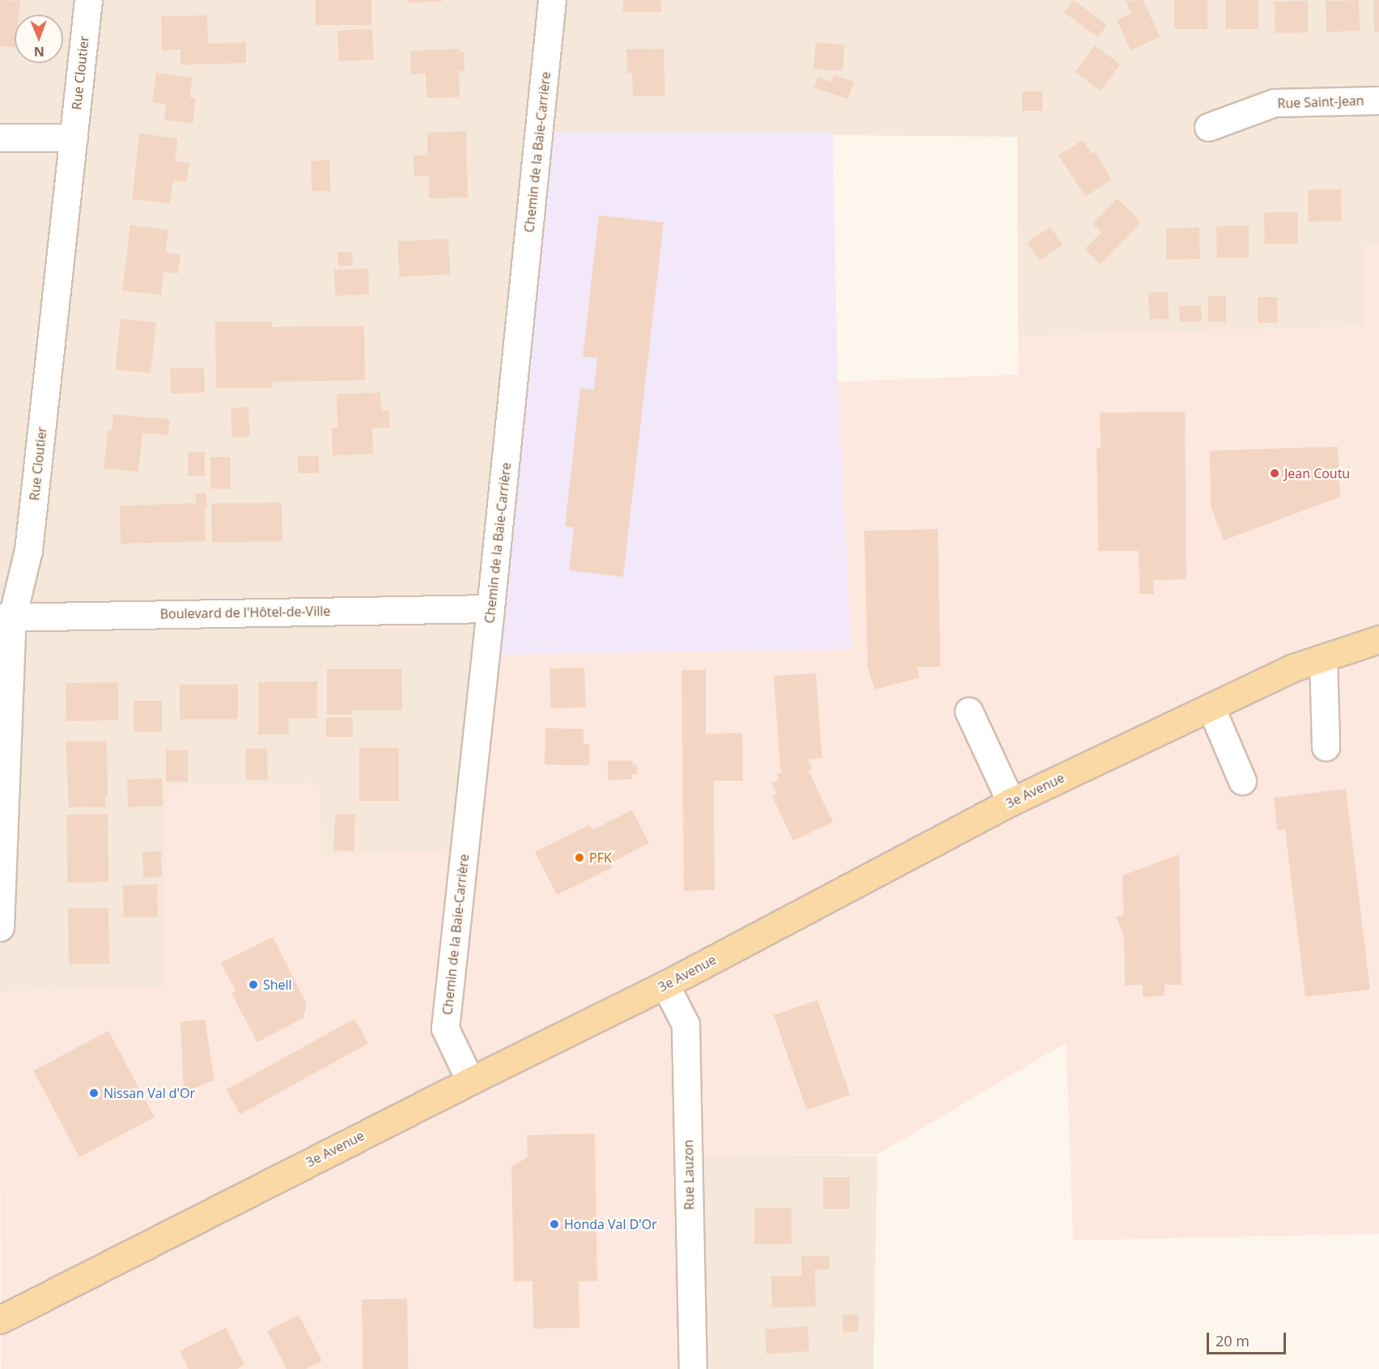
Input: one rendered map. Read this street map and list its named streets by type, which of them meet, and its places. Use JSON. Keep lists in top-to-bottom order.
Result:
{
  "streets": {
    "main road": ["3e Avenue"],
    "street": [
      "Rue Cloutier",
      "Rue Saint-Jean",
      "Chemin de la Baie-Carrière",
      "Boulevard de l'Hôtel-de-Ville",
      "Rue Lauzon"
    ]
  },
  "crossings": [
    ["Rue Cloutier", "Boulevard de l'Hôtel-de-Ville"],
    ["Chemin de la Baie-Carrière", "Boulevard de l'Hôtel-de-Ville"],
    ["Chemin de la Baie-Carrière", "3e Avenue"],
    ["3e Avenue", "Rue Lauzon"]
  ],
  "places": [
    "Jean Coutu",
    "PFK",
    "Shell",
    "Nissan Val d'Or",
    "Honda Val D'Or"
  ],
  "scale_bar": "20 m",
  "north": "bottom"
}
